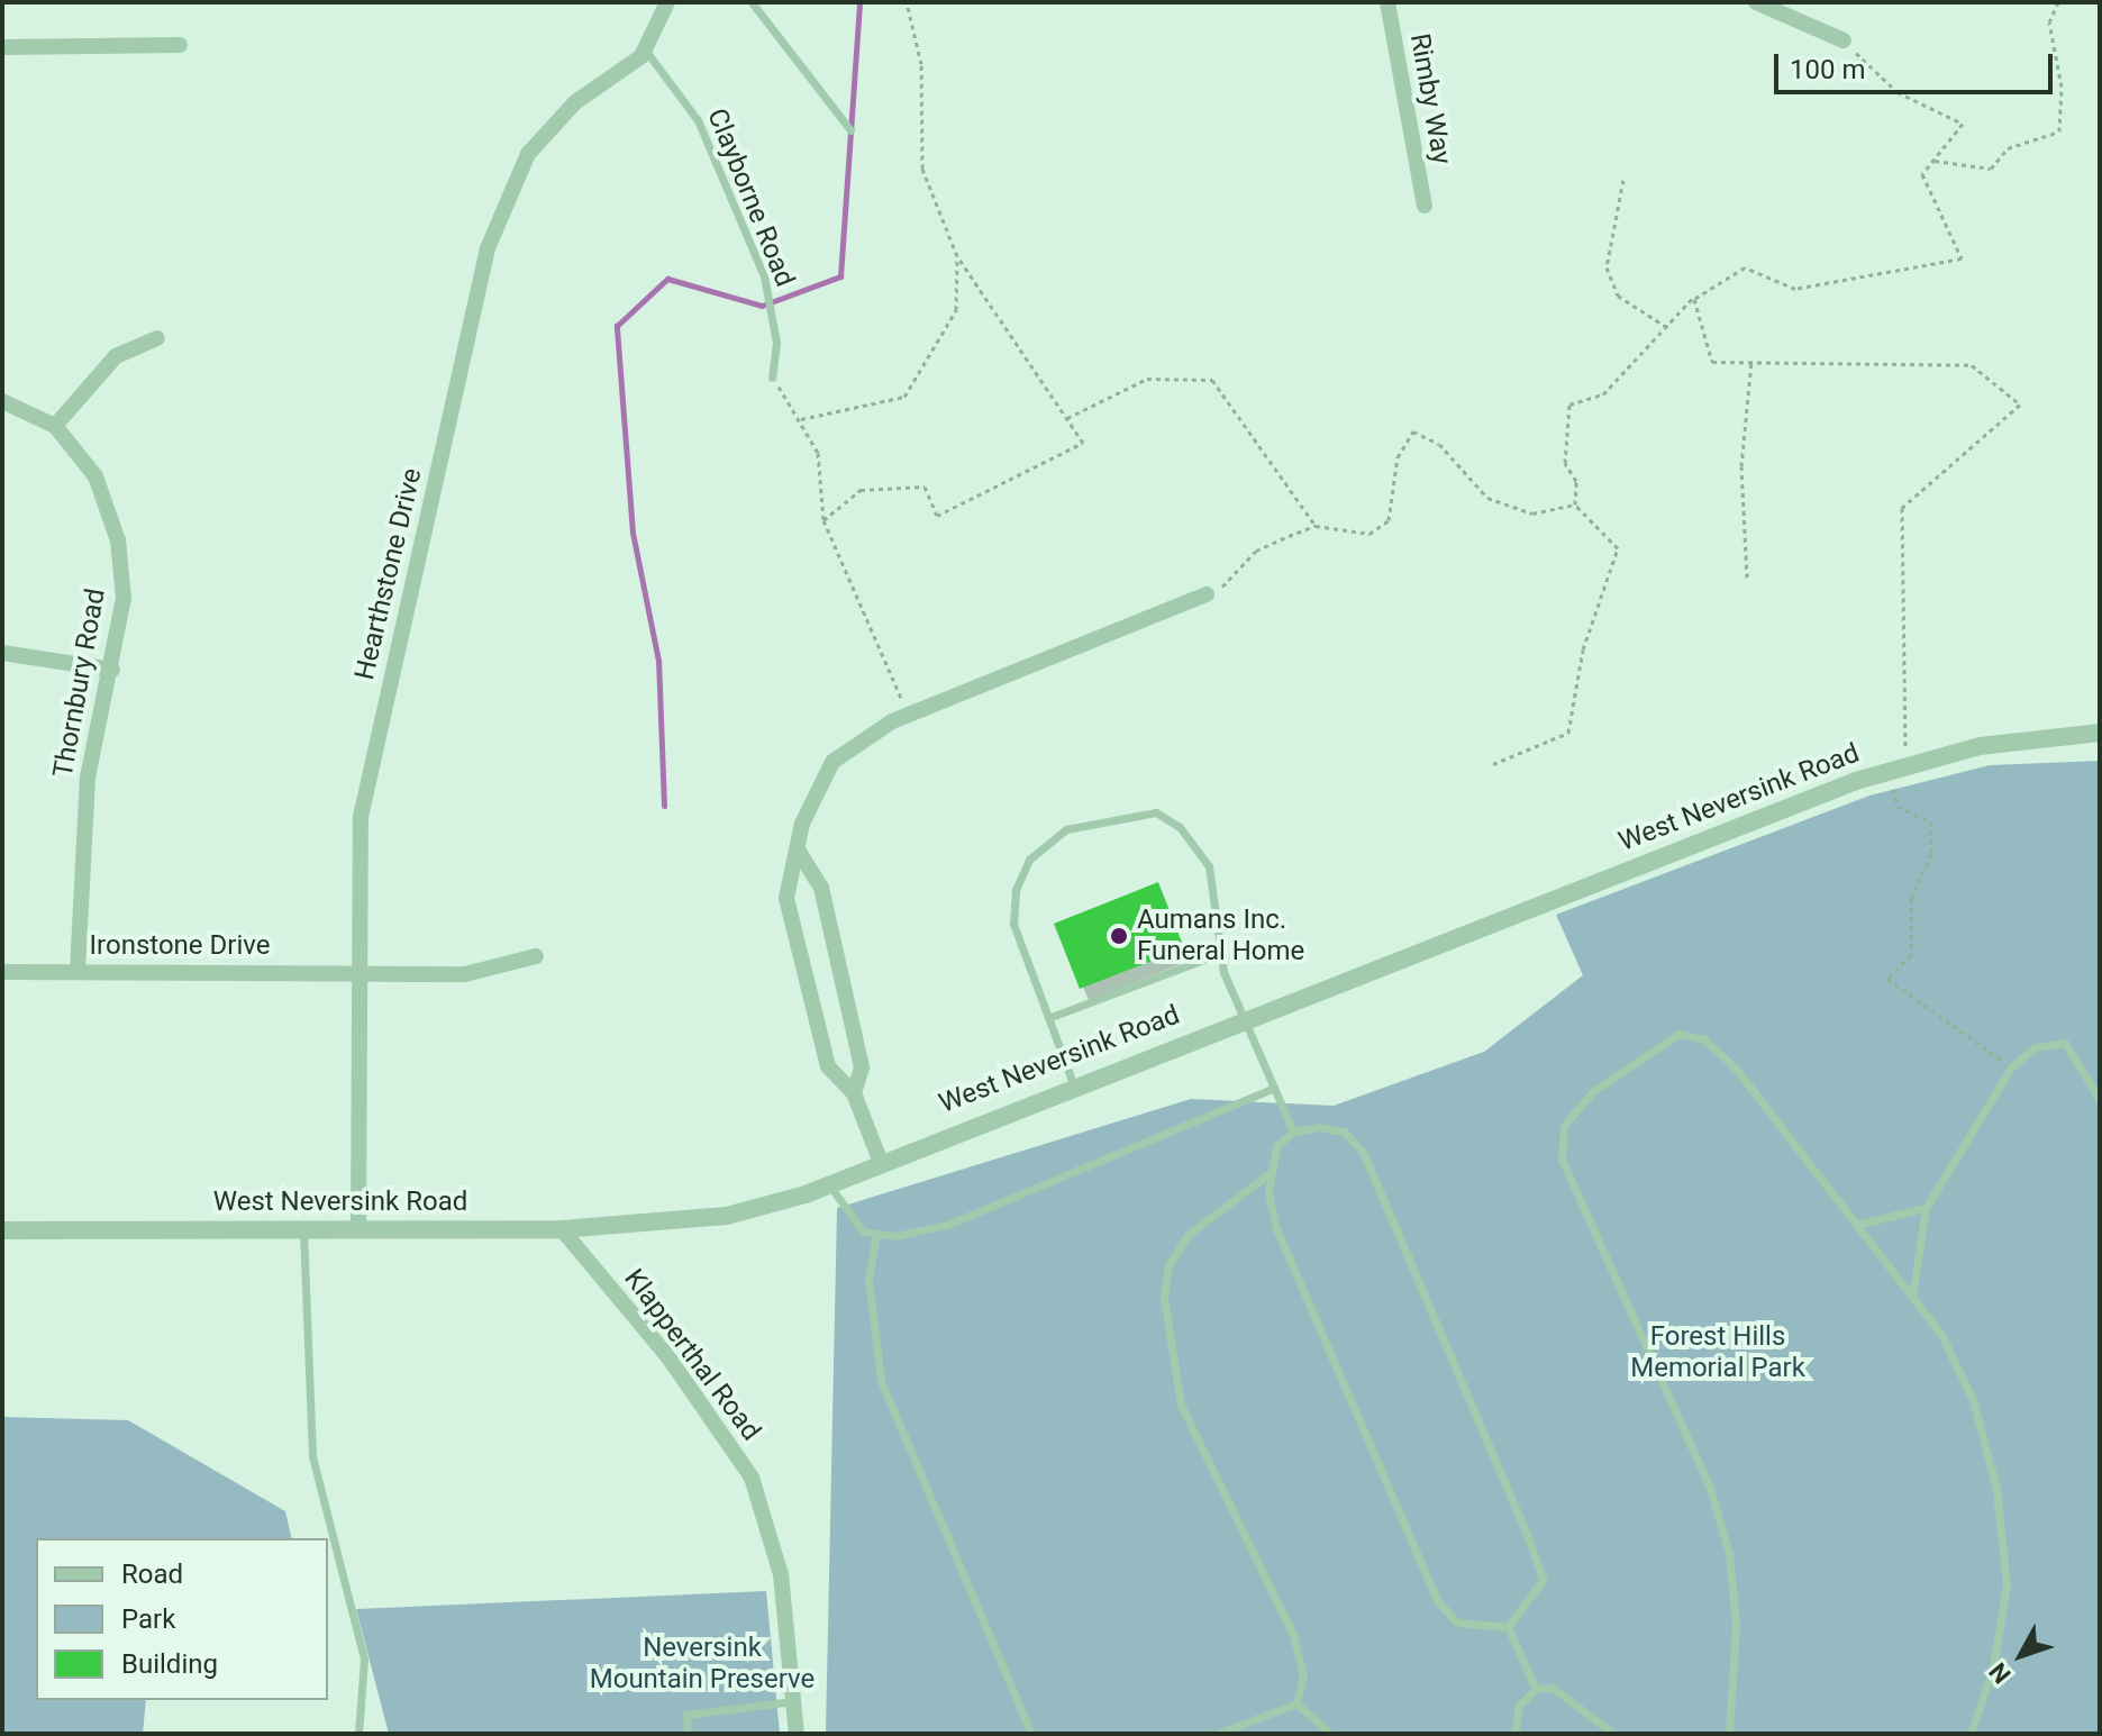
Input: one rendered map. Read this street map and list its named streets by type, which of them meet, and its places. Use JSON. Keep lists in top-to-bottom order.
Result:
{
  "streets": {
    "street": [
      "Rimby Way",
      "Hearthstone Drive",
      "Thornbury Road",
      "West Neversink Road",
      "Ironstone Drive",
      "Klapperthal Road"
    ],
    "lane": ["Clayborne Road"]
  },
  "crossings": [
    ["Clayborne Road", "Hearthstone Drive"],
    ["Hearthstone Drive", "West Neversink Road"],
    ["Hearthstone Drive", "Ironstone Drive"],
    ["Thornbury Road", "Ironstone Drive"],
    ["West Neversink Road", "Klapperthal Road"]
  ],
  "parks": ["Forest Hills Memorial Park", "Neversink Mountain Preserve"],
  "places": ["Aumans Inc. Funeral Home"],
  "legend": ["Road", "Park", "Building"],
  "scale_bar": "100 m",
  "north": "bottom left"
}
